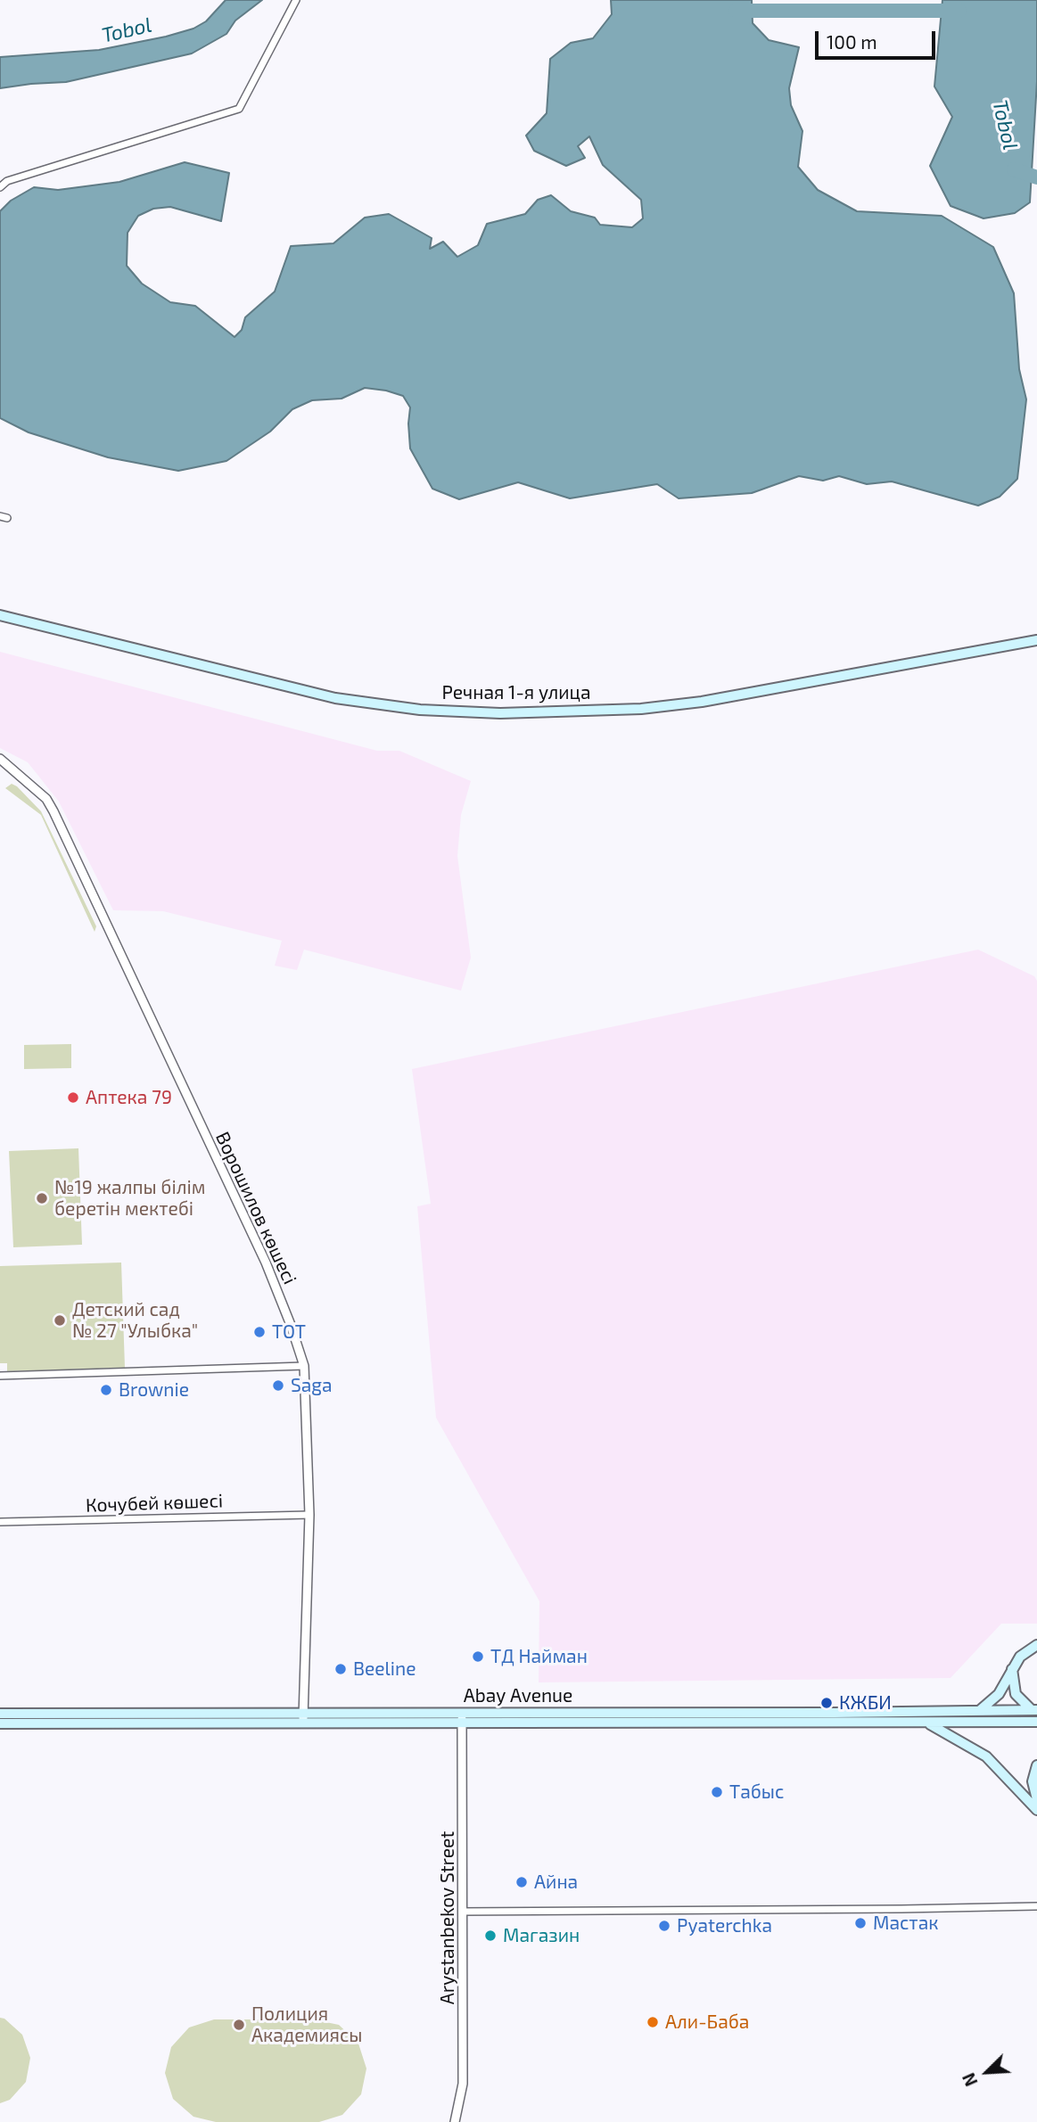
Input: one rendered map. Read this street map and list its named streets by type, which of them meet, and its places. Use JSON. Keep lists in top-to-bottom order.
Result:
{
  "streets": {
    "main road": ["Речная 1-я улица", "Abay Avenue"],
    "street": ["Ворошилов көшесі", "Кочубей көшесі", "Arystanbekov Street"]
  },
  "crossings": [
    ["Ворошилов көшесі", "Кочубей көшесі"],
    ["Ворошилов көшесі", "Abay Avenue"],
    ["Abay Avenue", "Arystanbekov Street"]
  ],
  "water": ["Tobol"],
  "places": [
    "Аптека 79",
    "№19 жалпы білім беретін мектебі",
    "Детский сад № 27 \"Улыбка\"",
    "ТОТ",
    "Saga",
    "Brownie",
    "ТД Найман",
    "Beeline",
    "КЖБИ",
    "Табыс",
    "Айна",
    "Мастак",
    "Pyaterchka",
    "Магазин",
    "Али-Баба",
    "Полиция Академиясы"
  ],
  "scale_bar": "100 m",
  "north": "bottom left"
}
